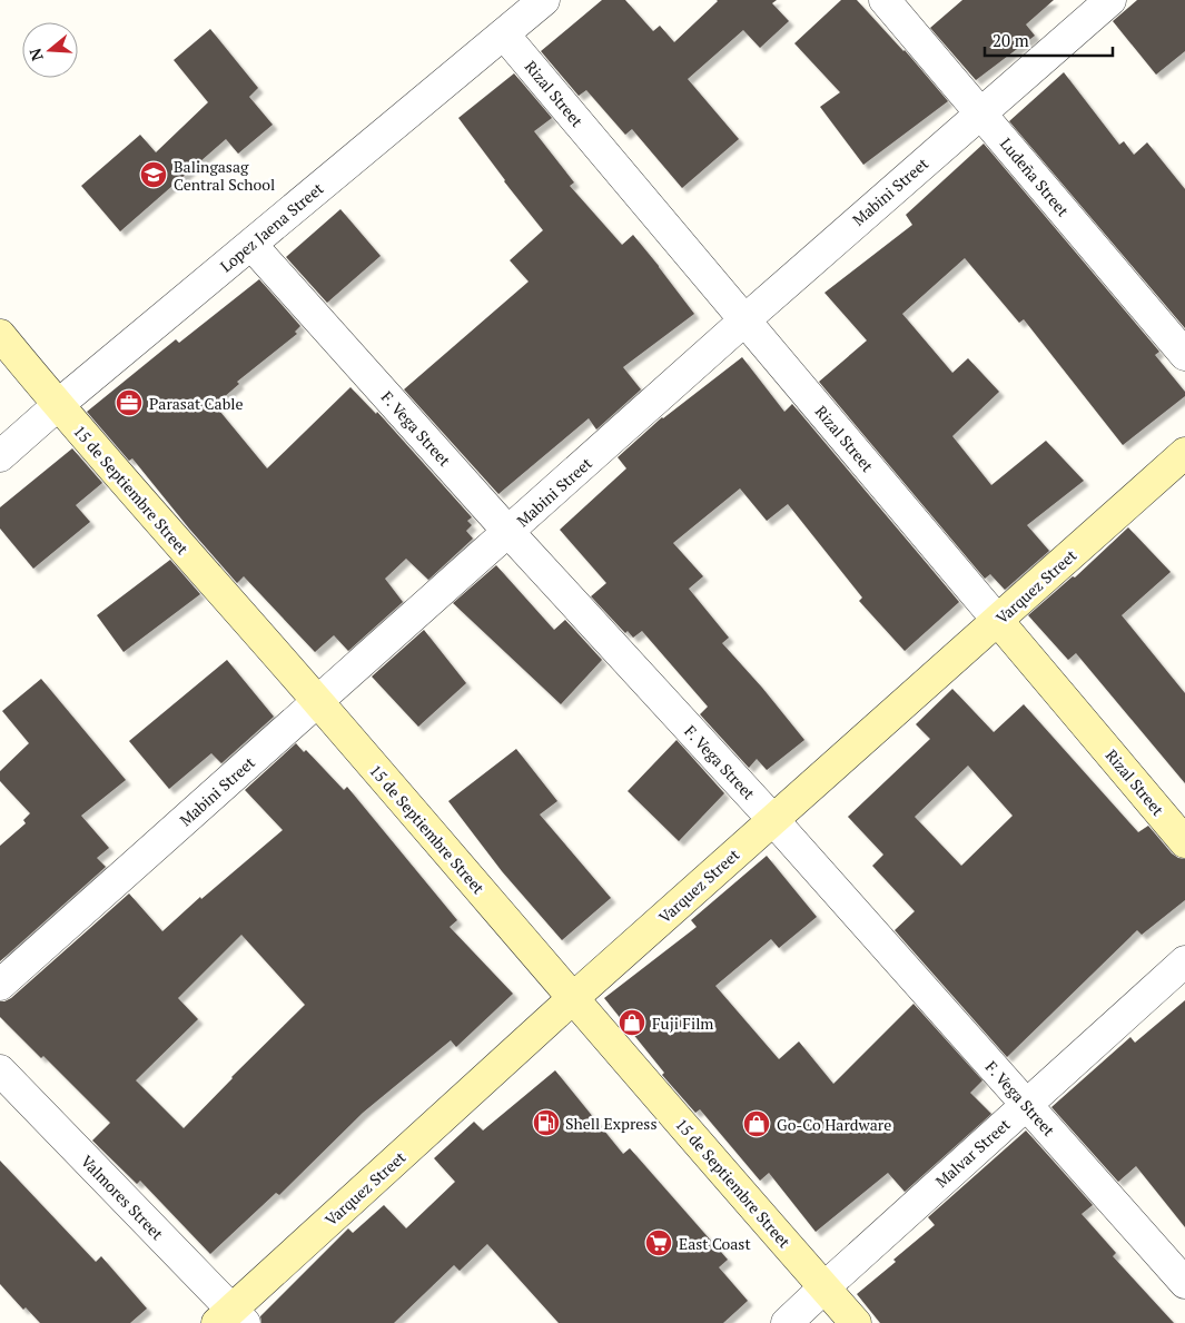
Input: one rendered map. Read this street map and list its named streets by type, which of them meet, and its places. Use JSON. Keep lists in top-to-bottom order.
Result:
{
  "streets": {
    "main road": ["Rizal Street", "15 de Septiembre Street", "Varquez Street"],
    "street": [
      "Ludeña Street",
      "Mabini Street",
      "Lopez Jaena Street",
      "F. Vega Street",
      "Malvar Street",
      "Valmores Street"
    ]
  },
  "crossings": [
    ["Rizal Street", "Mabini Street"],
    ["Rizal Street", "Lopez Jaena Street"],
    ["Rizal Street", "Varquez Street"],
    ["Ludeña Street", "Mabini Street"],
    ["Mabini Street", "F. Vega Street"],
    ["Mabini Street", "15 de Septiembre Street"],
    ["Lopez Jaena Street", "F. Vega Street"],
    ["Lopez Jaena Street", "15 de Septiembre Street"],
    ["F. Vega Street", "Varquez Street"],
    ["F. Vega Street", "Malvar Street"],
    ["15 de Septiembre Street", "Varquez Street"],
    ["15 de Septiembre Street", "Malvar Street"],
    ["Varquez Street", "Valmores Street"]
  ],
  "places": {
    "school or university": ["Balingasag Central School"],
    "office": ["Parasat Cable"],
    "shop": ["Fuji Film", "Go-Co Hardware"],
    "fuel station": ["Shell Express"],
    "supermarket": ["East Coast"]
  },
  "scale_bar": "20 m",
  "north": "left"
}
